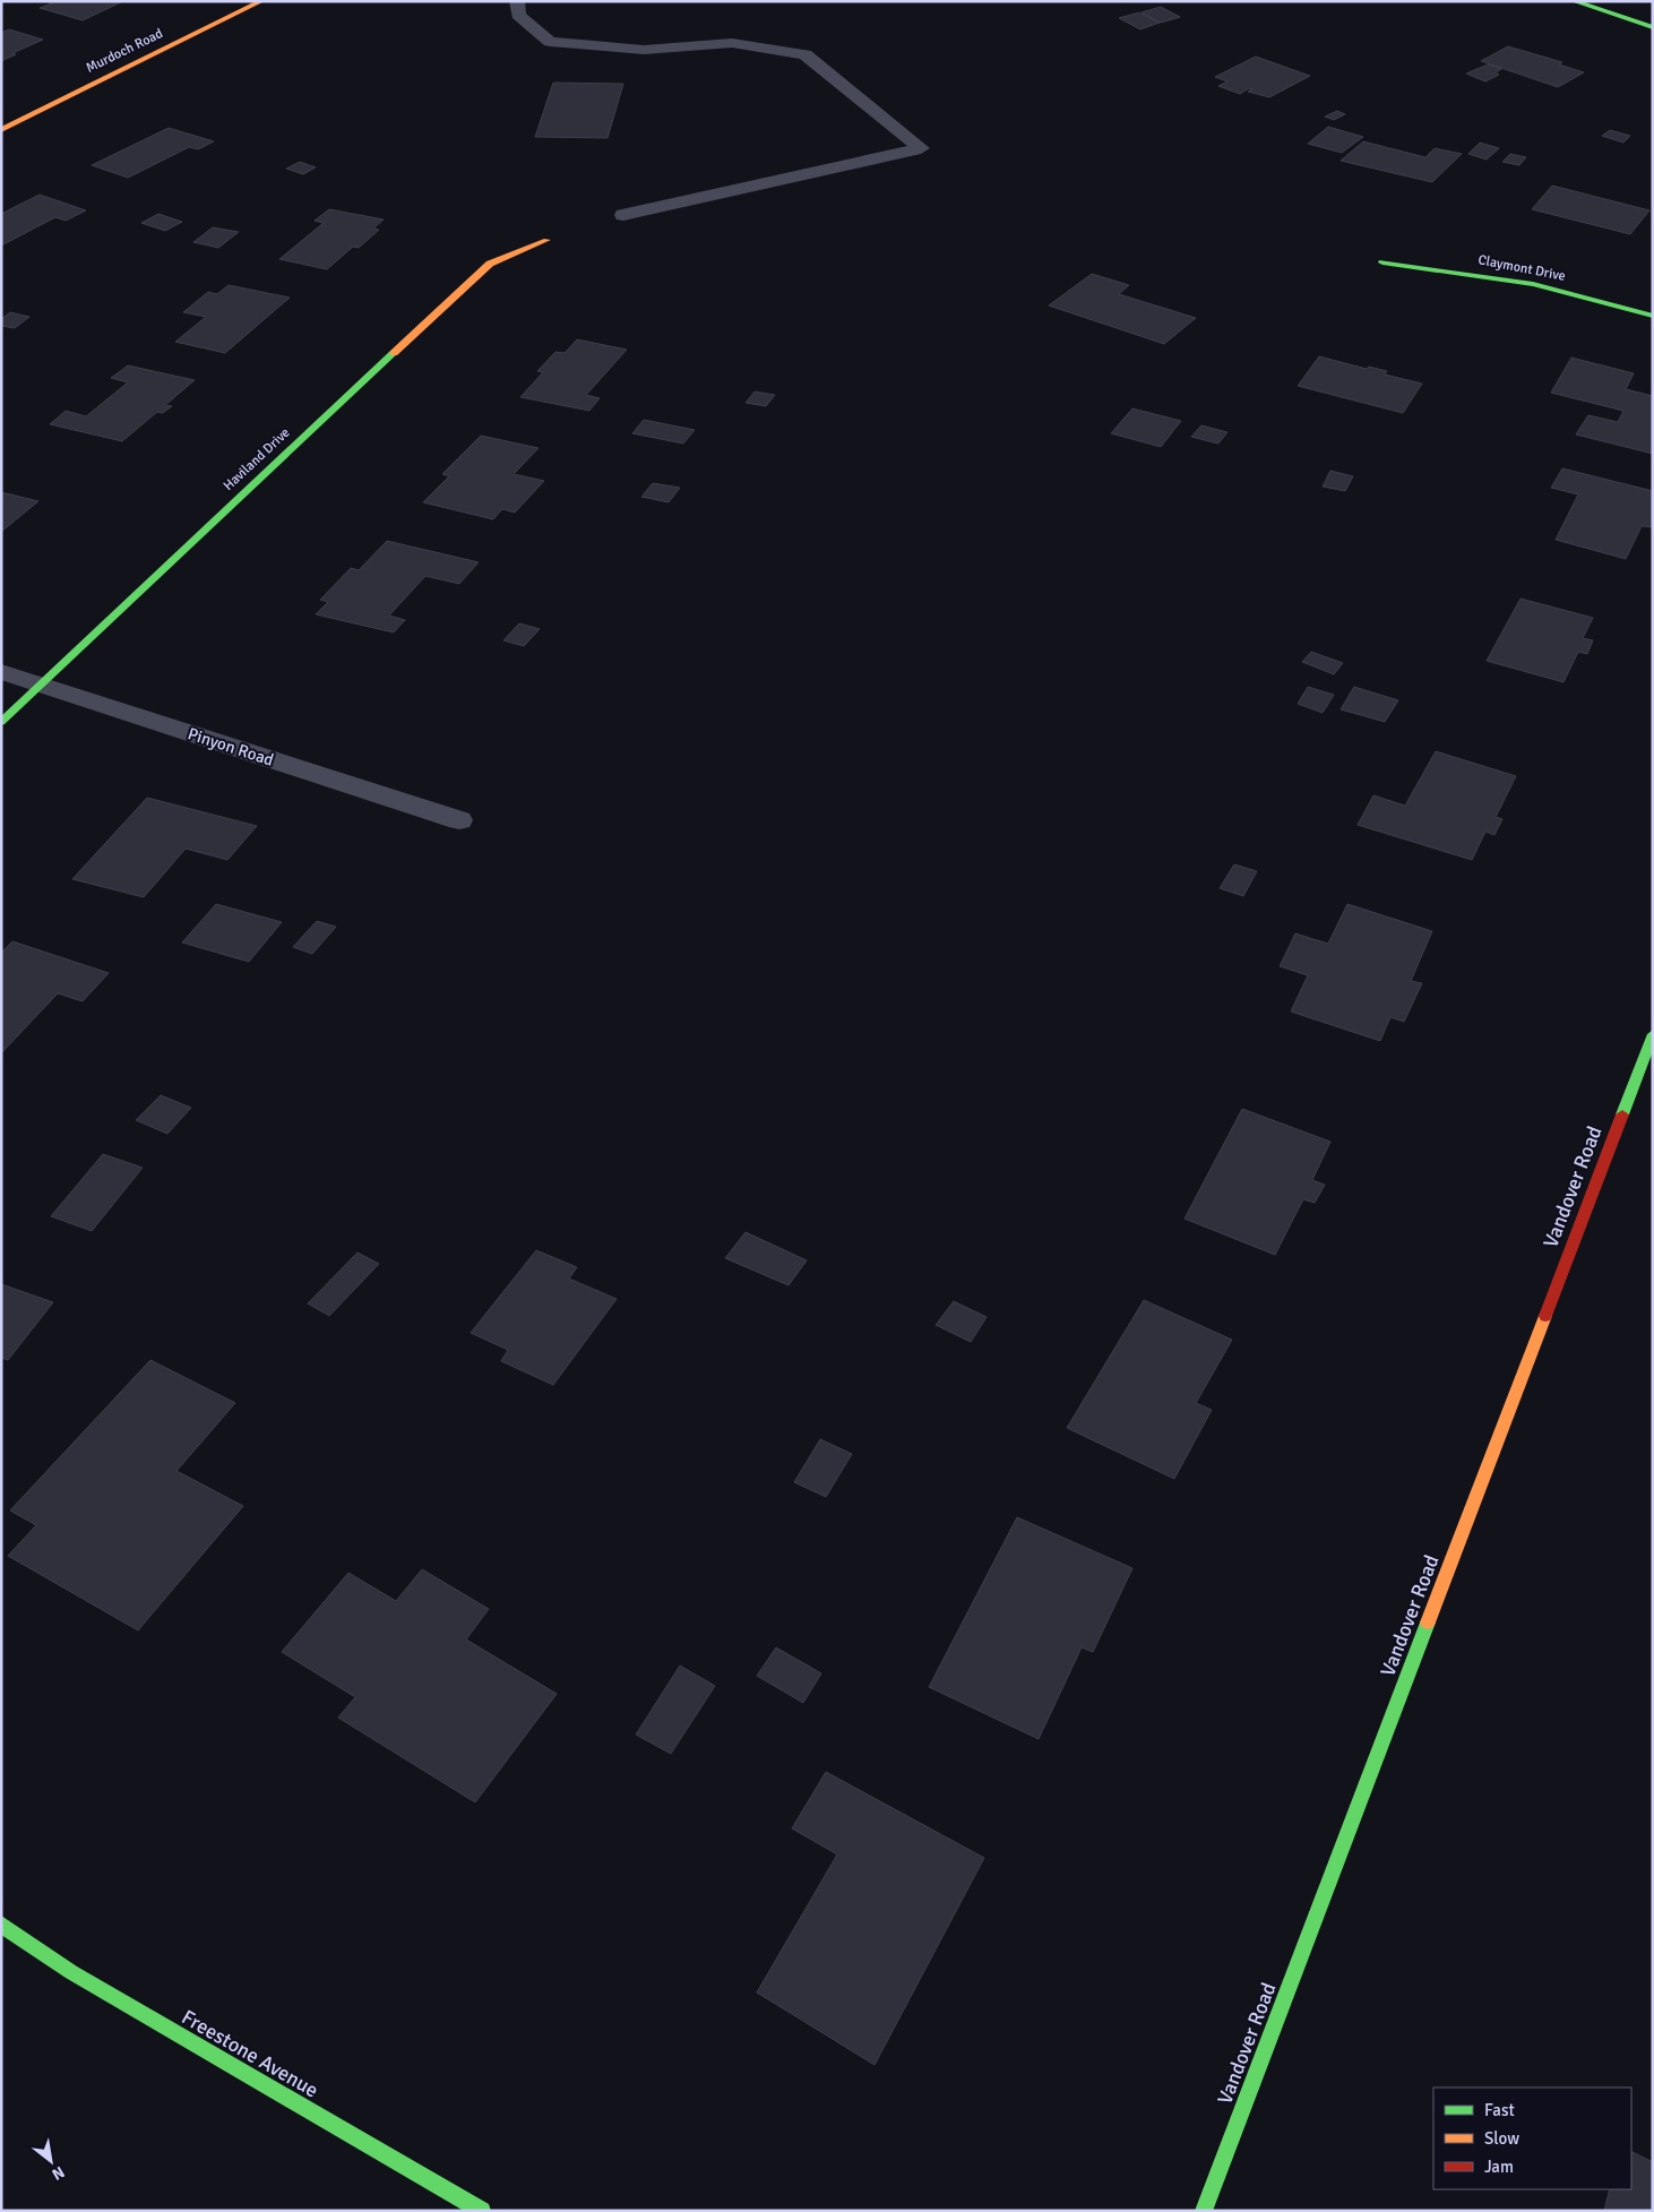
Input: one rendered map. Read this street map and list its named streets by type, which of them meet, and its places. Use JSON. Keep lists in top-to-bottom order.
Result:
{
  "streets": {
    "street": [
      "Murdoch Road",
      "Claymont Drive",
      "Haviland Drive",
      "Pinyon Road",
      "Vandover Road",
      "Freestone Avenue"
    ]
  },
  "crossings": [
    ["Haviland Drive", "Pinyon Road"]
  ],
  "legend": ["Fast", "Slow", "Jam"],
  "north": "bottom right"
}
